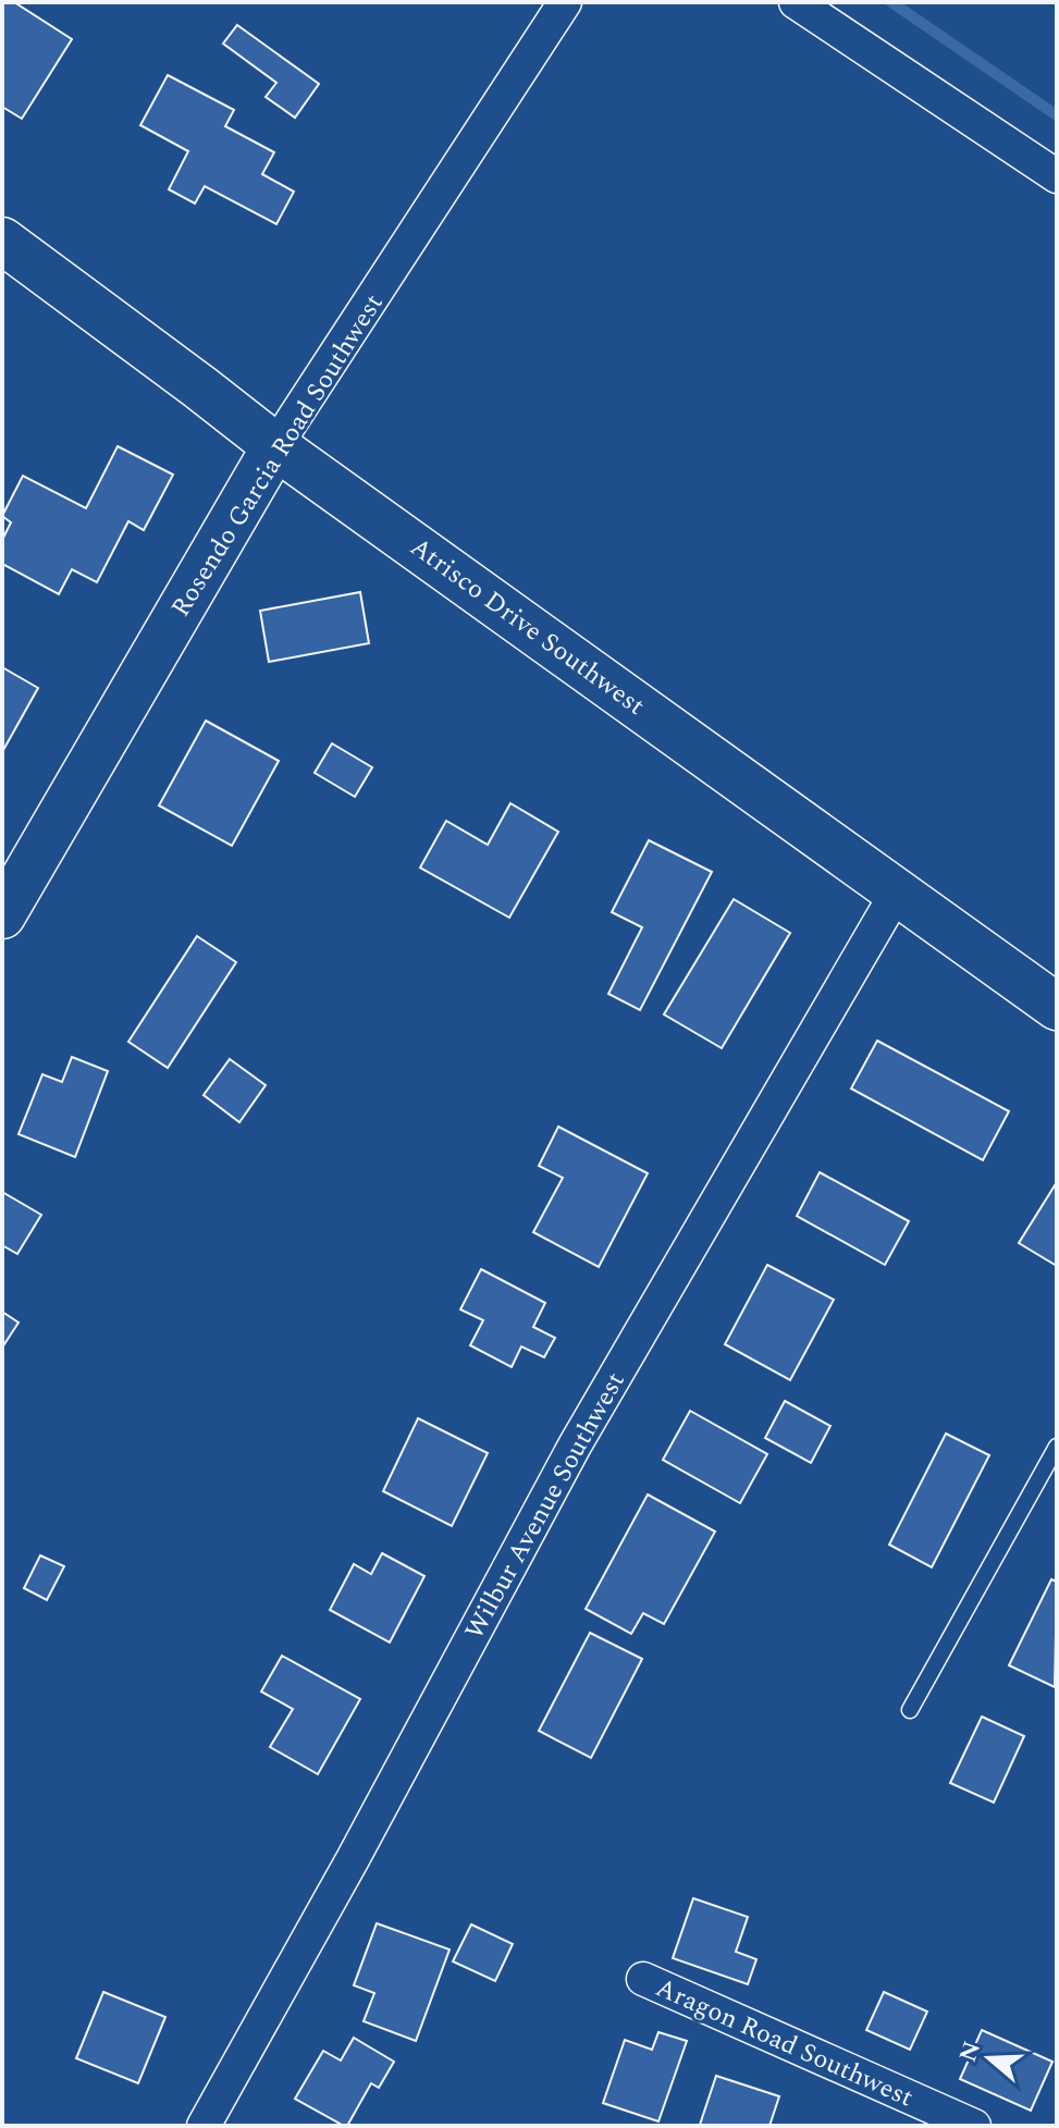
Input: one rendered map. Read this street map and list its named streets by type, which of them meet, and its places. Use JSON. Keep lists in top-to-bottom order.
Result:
{
  "streets": {
    "street": [
      "Rosendo Garcia Road Southwest",
      "Atrisco Drive Southwest",
      "Wilbur Avenue Southwest",
      "Aragon Road Southwest"
    ]
  },
  "crossings": [
    ["Rosendo Garcia Road Southwest", "Atrisco Drive Southwest"],
    ["Atrisco Drive Southwest", "Wilbur Avenue Southwest"]
  ],
  "north": "left"
}
